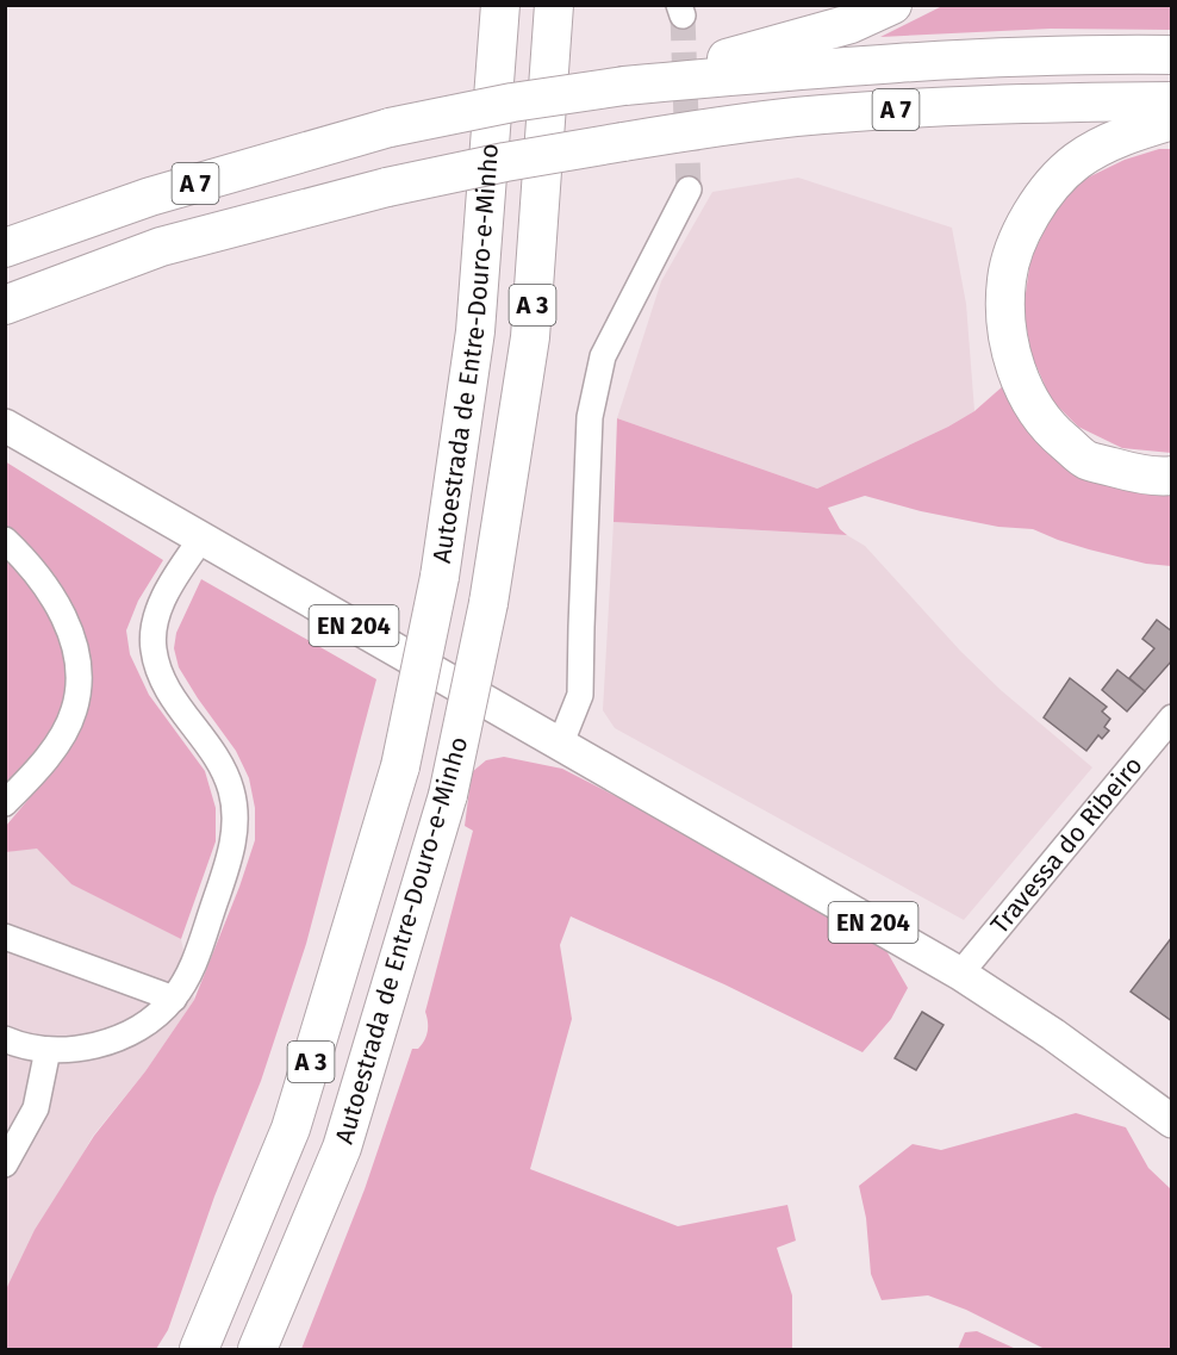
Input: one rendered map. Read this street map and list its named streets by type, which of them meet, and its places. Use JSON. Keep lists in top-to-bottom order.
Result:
{
  "streets": {
    "highway": ["A 7", "A 3", "Autoestrada de Entre-Douro-e-Minho"],
    "main road": ["EN 204"],
    "street": ["Travessa do Ribeiro"]
  },
  "crossings": [
    ["EN 204", "Travessa do Ribeiro"]
  ]
}
